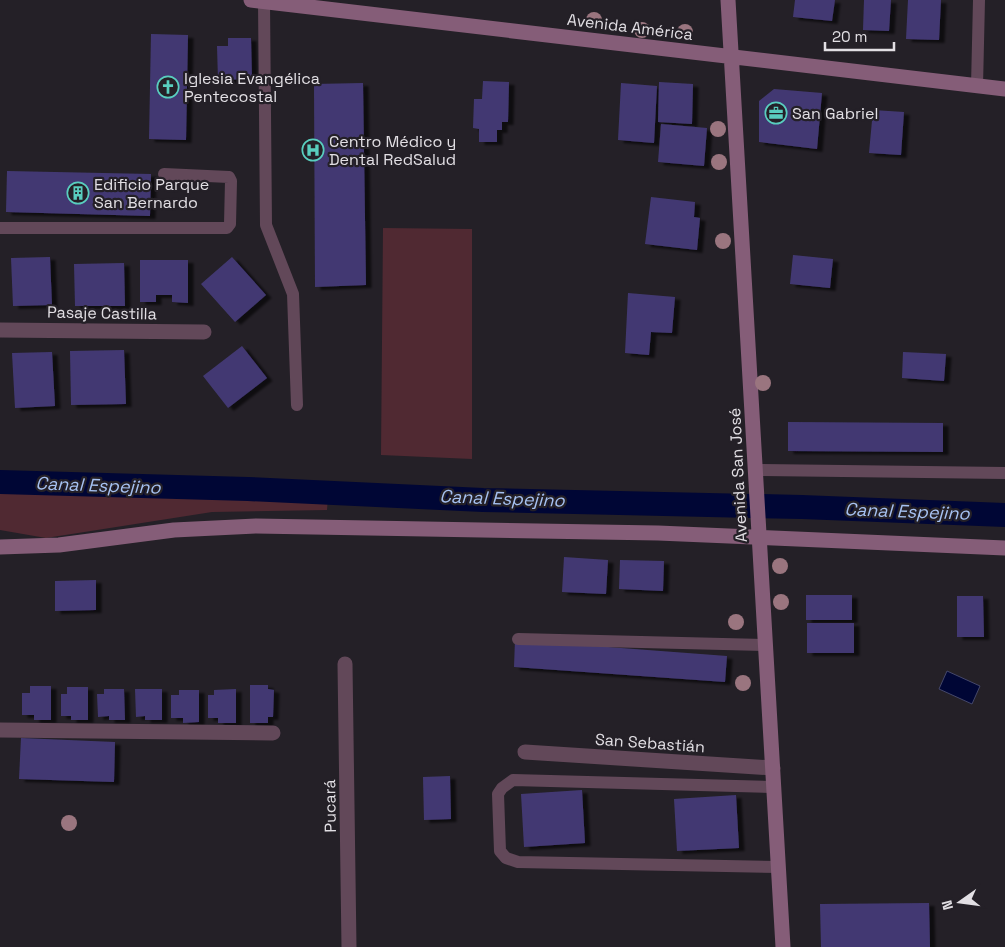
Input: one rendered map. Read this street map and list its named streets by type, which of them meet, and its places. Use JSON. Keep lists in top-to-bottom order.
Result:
{
  "streets": {
    "street": [
      "Avenida América",
      "Pasaje Castilla",
      "Avenida San José",
      "San Sebastián",
      "Pucará"
    ]
  },
  "crossings": [
    ["Avenida América", "Avenida San José"],
    ["Avenida San José", "San Sebastián"]
  ],
  "water": ["Canal Espejino"],
  "places": {
    "church": ["Iglesia Evangélica Pentecostal"],
    "office": ["San Gabriel"],
    "hospital": ["Centro Médico y Dental RedSalud"],
    "building": ["Edificio Parque San Bernardo"]
  },
  "scale_bar": "20 m",
  "north": "left"
}
